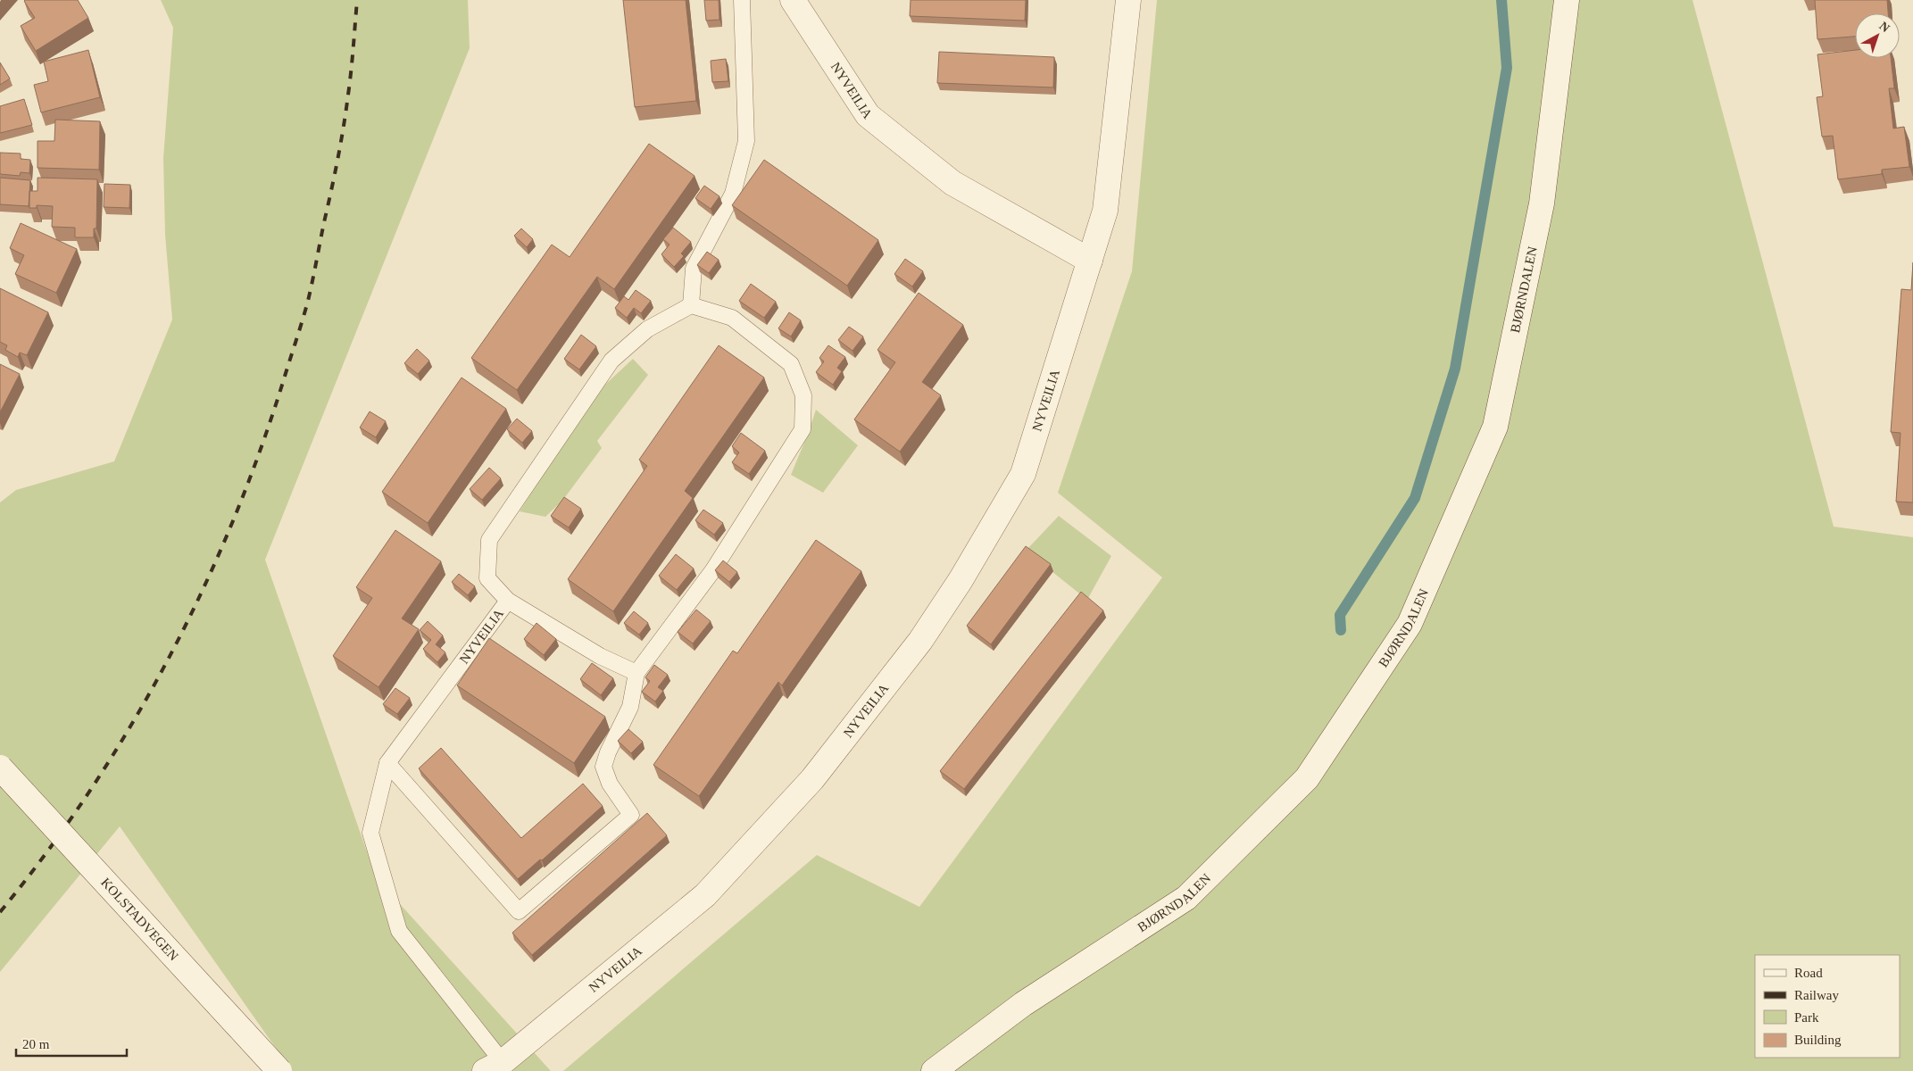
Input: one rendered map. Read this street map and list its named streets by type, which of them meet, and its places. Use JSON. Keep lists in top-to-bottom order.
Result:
{
  "streets": {
    "main road": ["NYVEILIA", "BJØRNDALEN", "KOLSTADVEGEN"]
  },
  "legend": [
    "Road",
    "Railway",
    "Park",
    "Building"
  ],
  "scale_bar": "20 m",
  "north": "top right"
}
